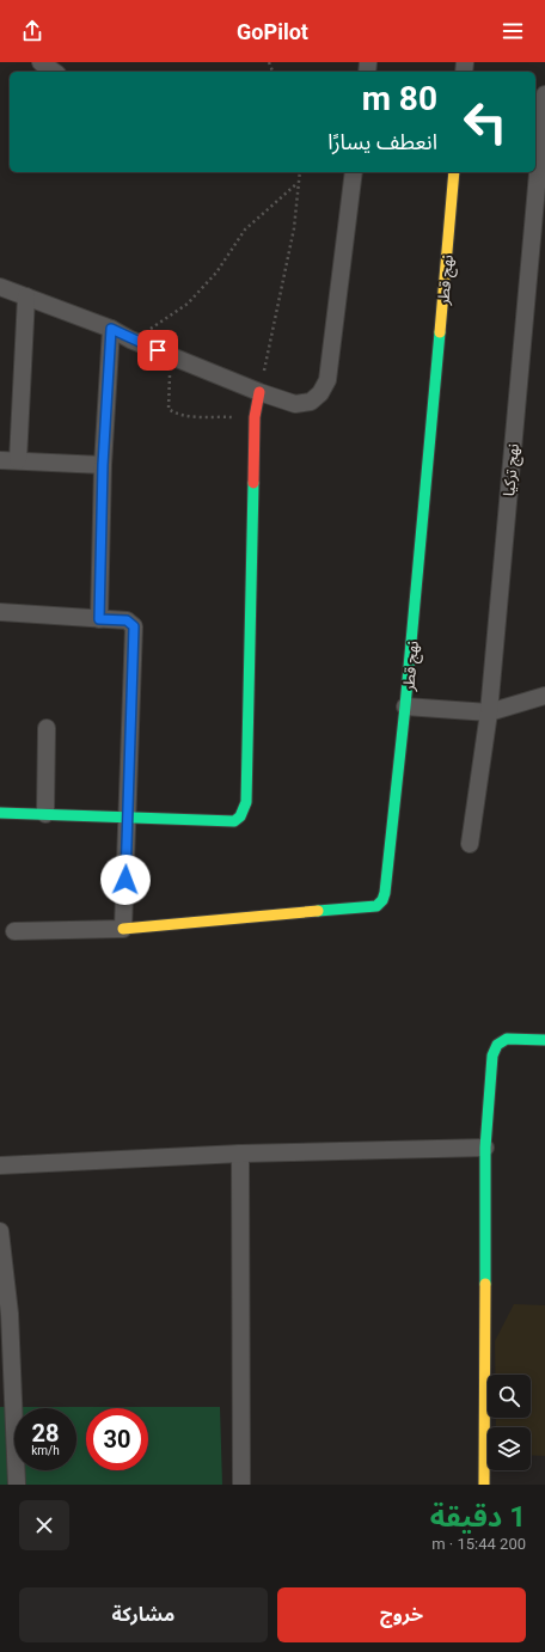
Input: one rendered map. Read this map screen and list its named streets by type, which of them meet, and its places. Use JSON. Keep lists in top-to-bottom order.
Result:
{
  "streets": {
    "street": ["نهج قطر", "نهج تركيا"]
  },
  "page": {
    "header": "GoPilot",
    "turn": ["80 m", "انعطف يسارًا"],
    "speed": "28 km/h",
    "limit": "30",
    "heading": ["1 دقيقة", "200 m · 15:44"],
    "buttons": ["خروج", "مشاركة"]
  }
}
